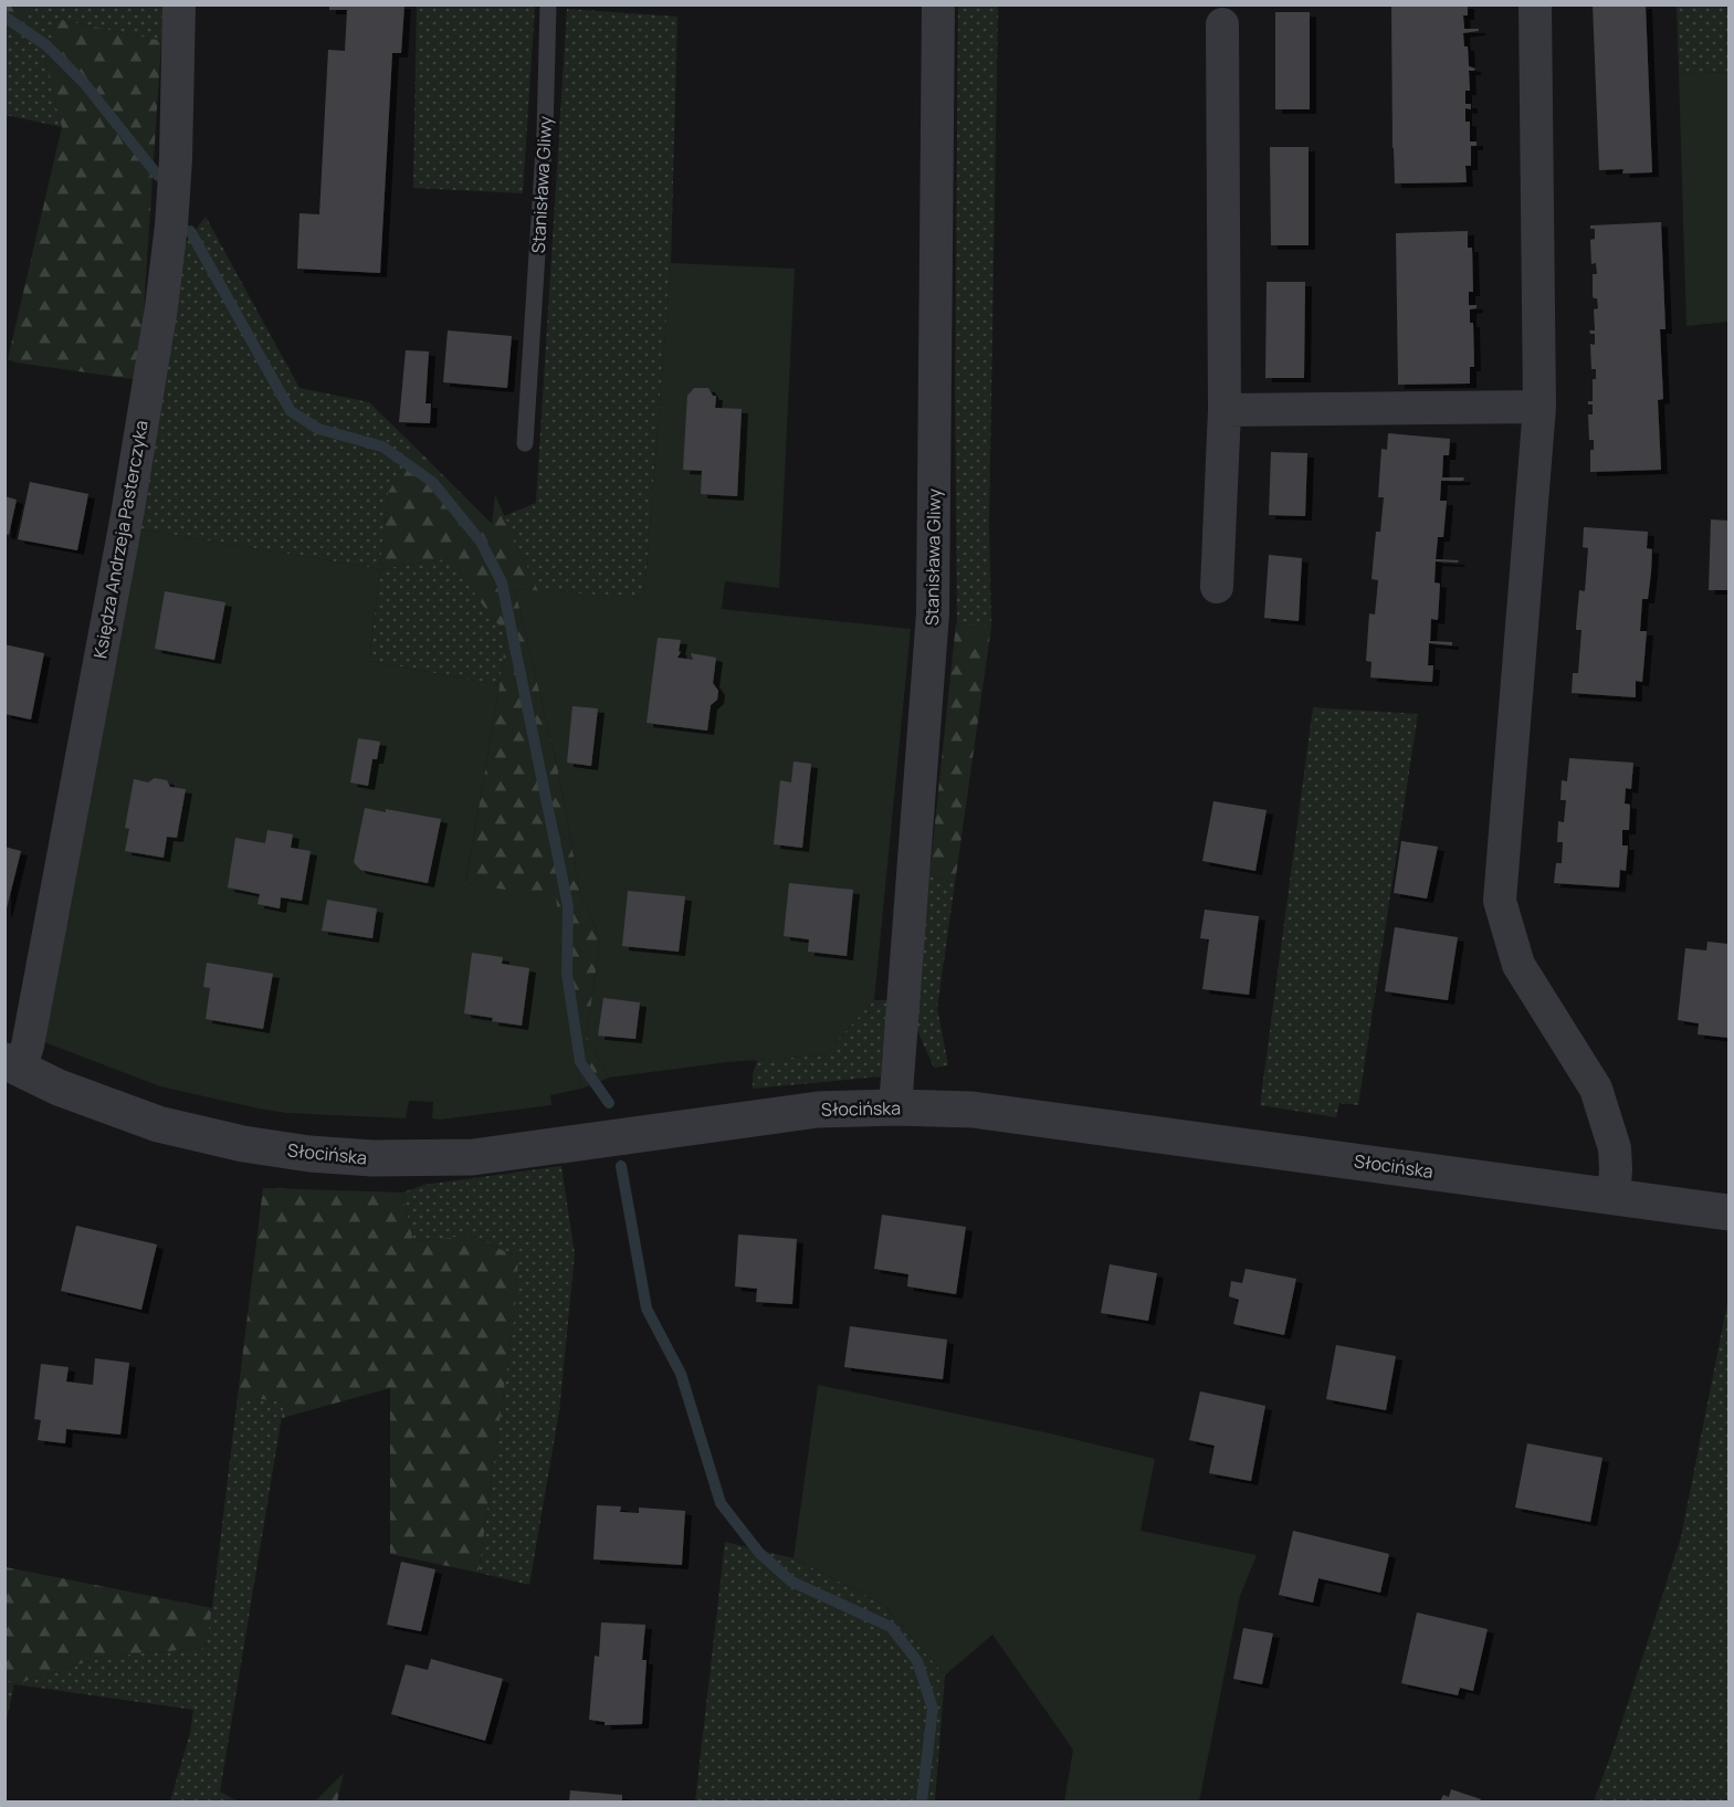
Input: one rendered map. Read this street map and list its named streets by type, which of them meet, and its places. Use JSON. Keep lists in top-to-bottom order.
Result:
{
  "streets": {
    "street": ["Stanisława Gliwy", "Księdza Andrzeja Pasterczyka", "Słocińska"]
  },
  "crossings": [
    ["Stanisława Gliwy", "Słocińska"],
    ["Księdza Andrzeja Pasterczyka", "Słocińska"]
  ]
}
